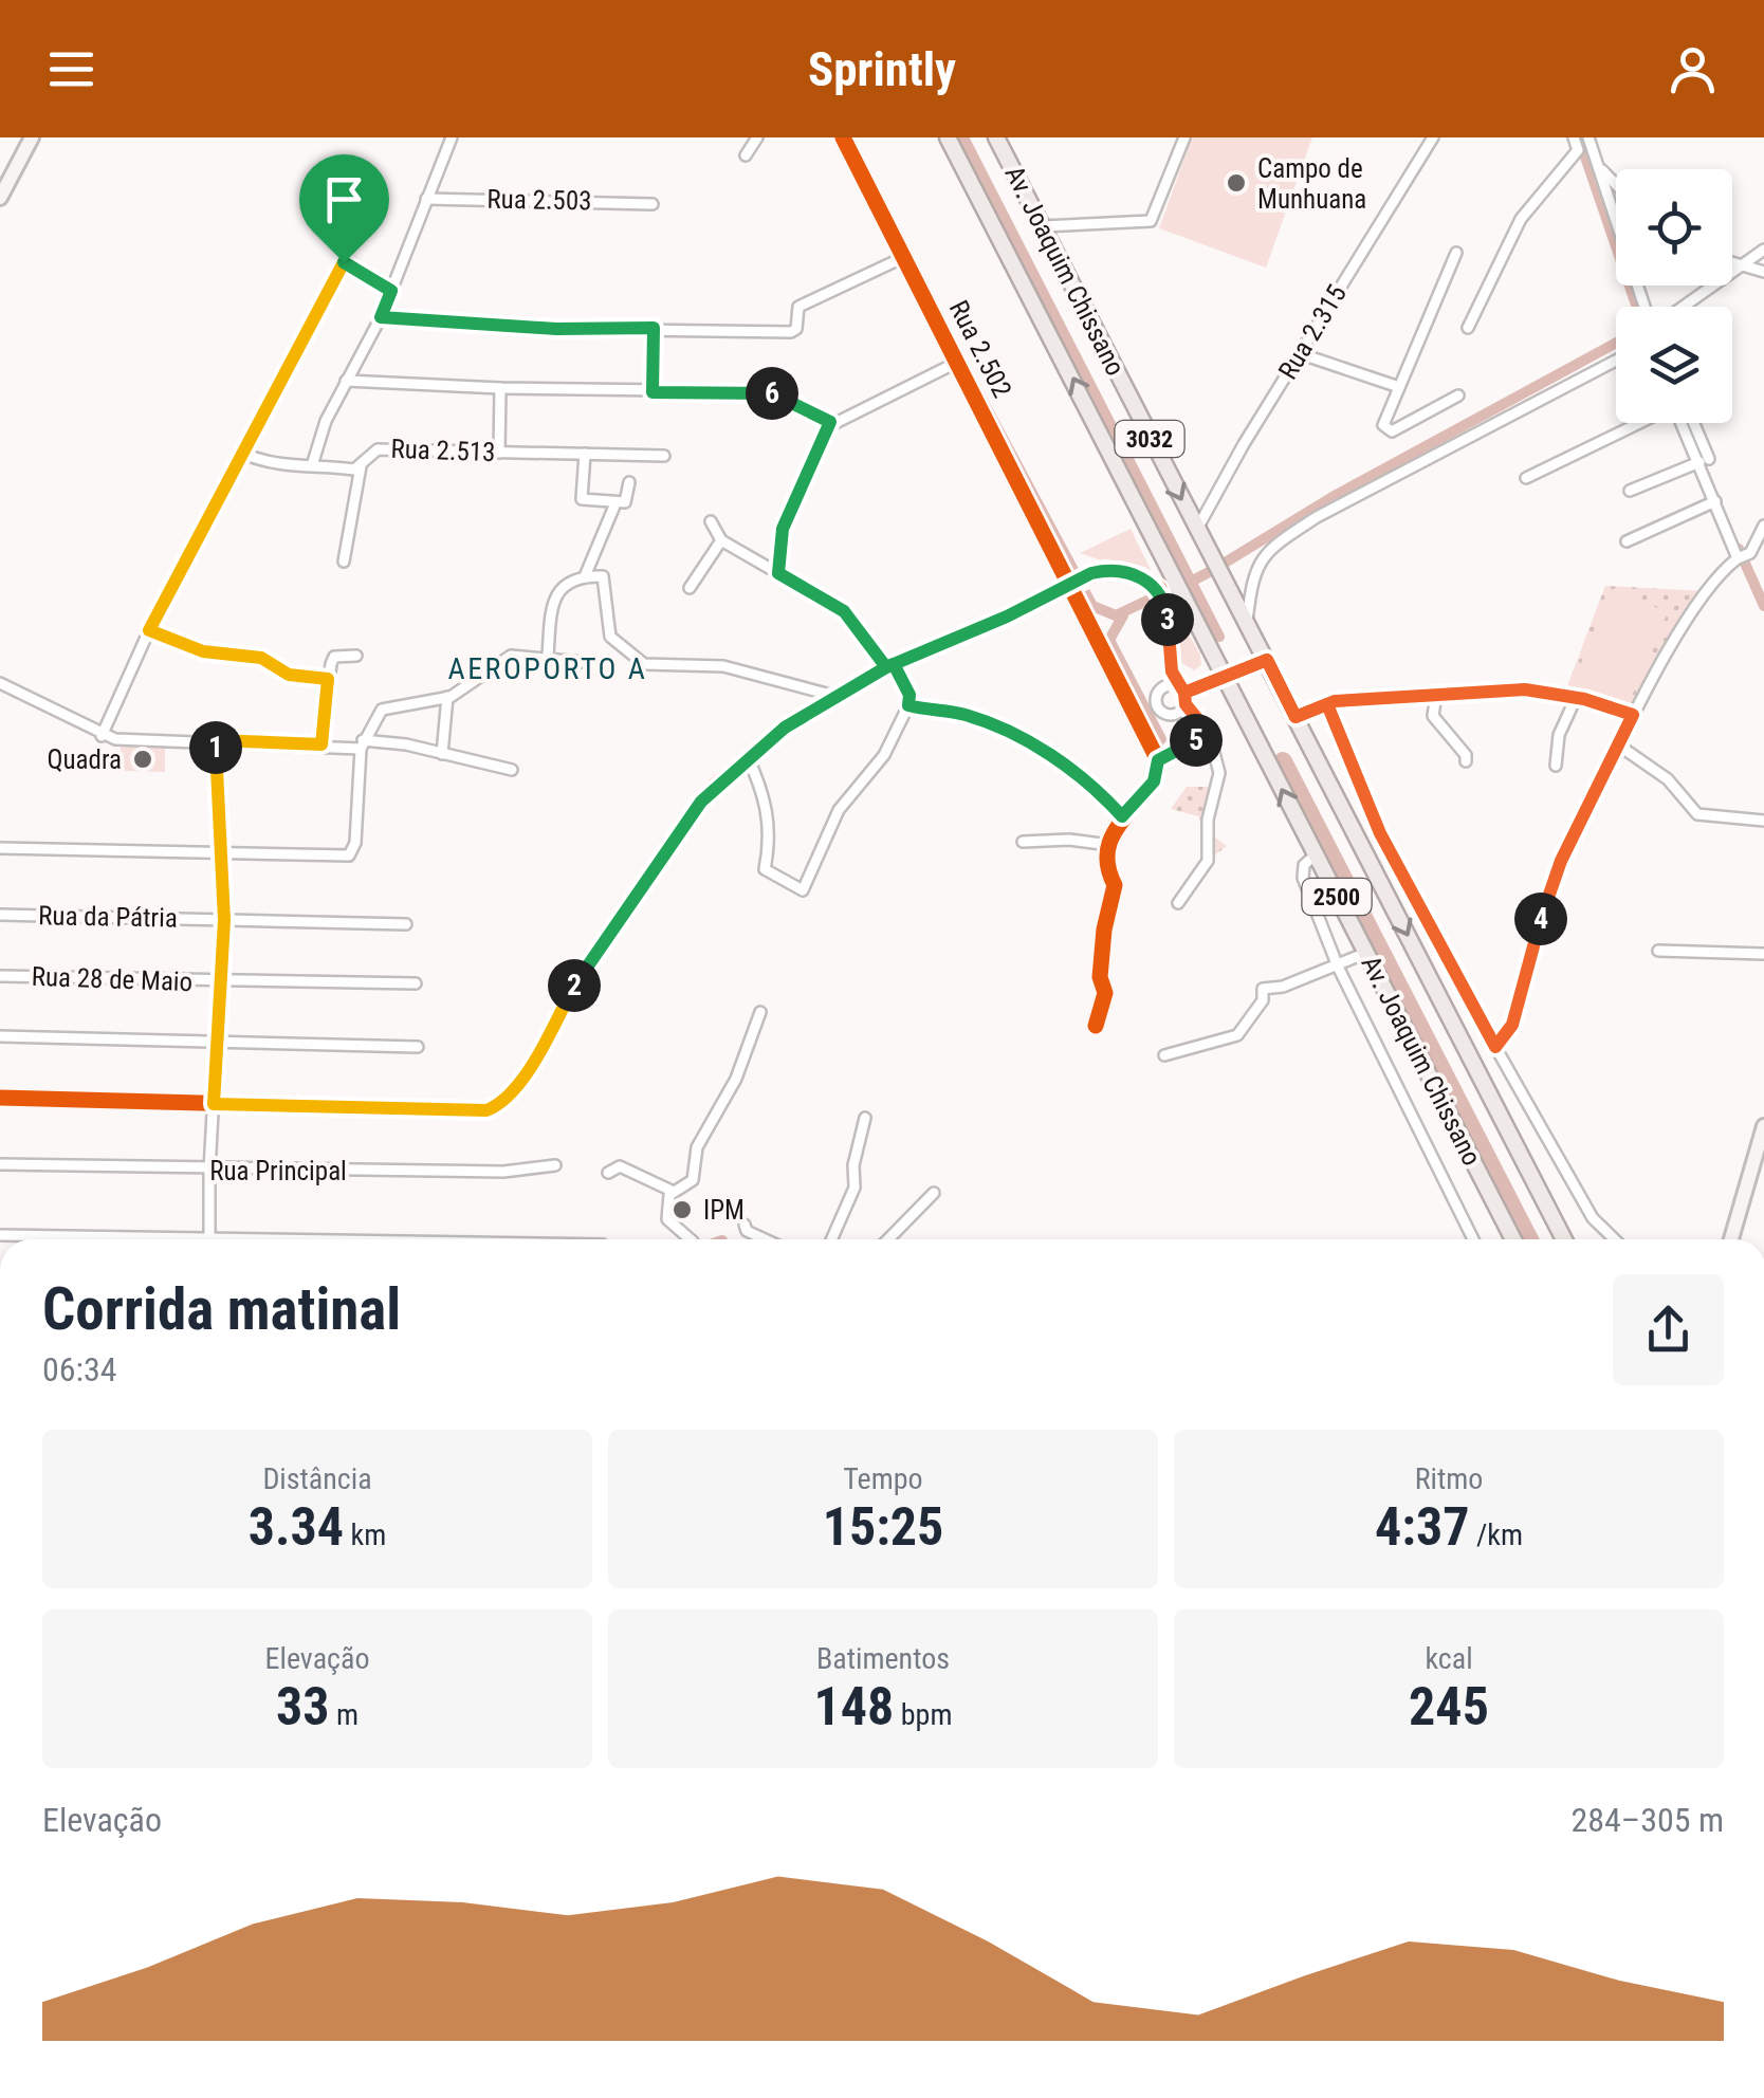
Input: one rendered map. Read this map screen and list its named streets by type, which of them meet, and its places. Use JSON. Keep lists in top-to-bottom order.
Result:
{
  "streets": {
    "main road": ["Av. Joaquim Chissano", "3032", "2500"],
    "street": [
      "Rua 2.503",
      "Rua 2.315",
      "Rua 2.502",
      "Rua 2.513",
      "Rua da Pátria",
      "Rua 28 de Maio",
      "Rua Principal"
    ]
  },
  "crossings": [
    ["Av. Joaquim Chissano", "Rua 2.315"]
  ],
  "districts": ["AEROPORTO A"],
  "places": ["Campo de Munhuana", "Quadra", "IPM"],
  "page": {
    "header": "Sprintly",
    "pins": [
      "6",
      "3",
      "5",
      "1",
      "4",
      "2"
    ],
    "heading": ["Corrida matinal", "06:34"],
    "stats": [
      ["Distância", "3.34 km"],
      ["Tempo", "15:25"],
      ["Ritmo", "4:37 /km"],
      ["Elevação", "33 m"],
      ["Batimentos", "148 bpm"],
      ["kcal", "245"]
    ],
    "chart": ["Elevação", "284–305 m"]
  }
}
